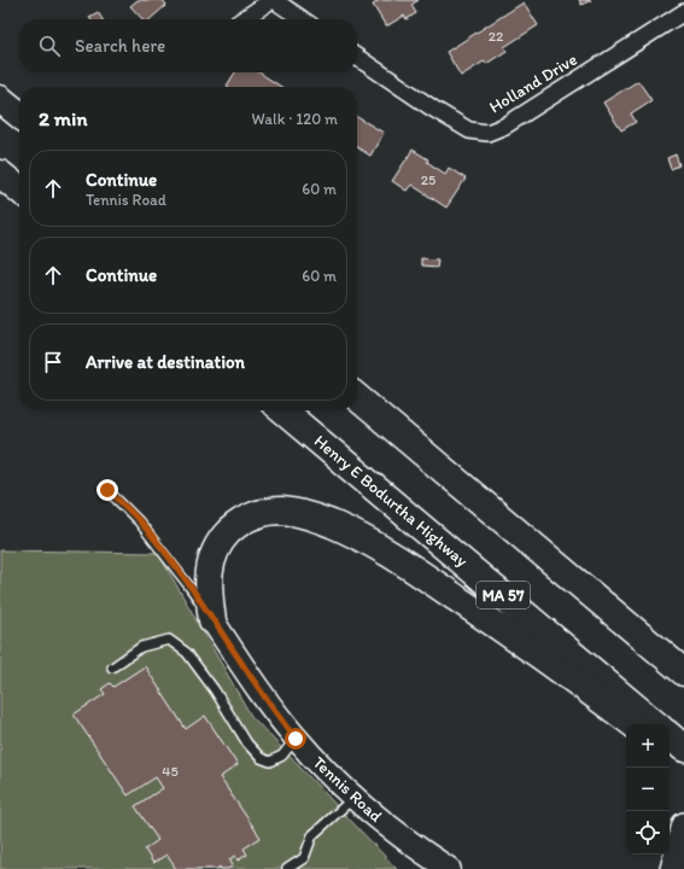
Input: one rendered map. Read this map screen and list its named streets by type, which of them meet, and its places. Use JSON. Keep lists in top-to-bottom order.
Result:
{
  "streets": {
    "highway": ["Henry E Bodurtha Highway", "MA 57"],
    "street": ["Holland Drive", "Tennis Road"]
  },
  "house_numbers": ["22", "25", "45"],
  "page": {
    "search": "Search here",
    "heading": ["2 min", "Walk · 120 m"],
    "list": [
      ["Continue", "Tennis Road", "60 m"],
      ["Continue", "60 m"],
      "Arrive at destination"
    ],
    "map_buttons": ["+", "−"]
  }
}
